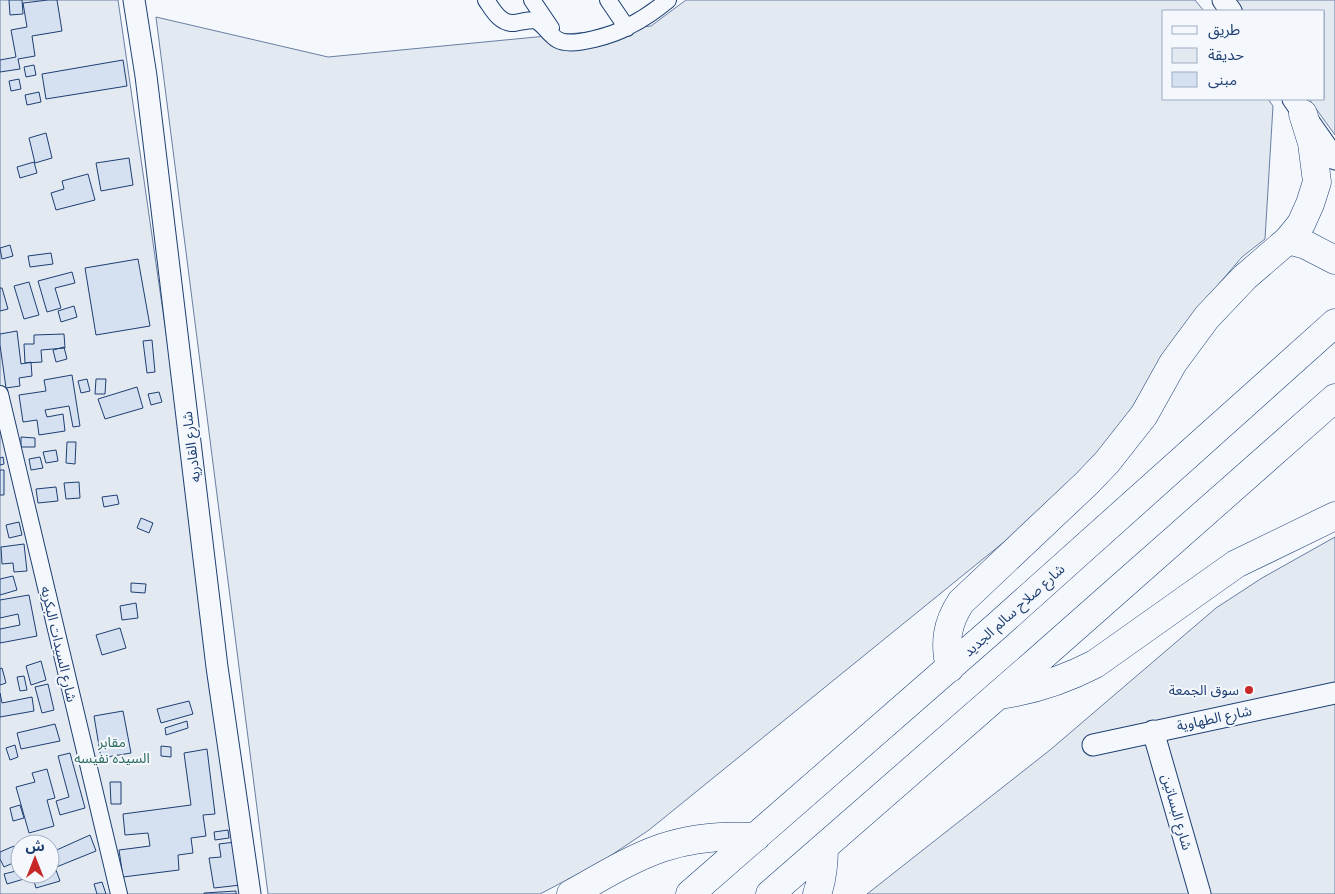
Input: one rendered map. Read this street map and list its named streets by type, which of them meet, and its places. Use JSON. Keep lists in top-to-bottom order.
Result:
{
  "streets": {
    "highway": ["شارع صلاح سالم الجديد"],
    "street": [
      "شارع القادريه",
      "شارع السيدات البكريه",
      "شارع الطهاوية",
      "شارع البساتين"
    ]
  },
  "crossings": [
    ["شارع الطهاوية", "شارع البساتين"]
  ],
  "parks": ["مقابر السيده نفيسه"],
  "places": ["سوق الجمعة"],
  "legend": ["طريق", "حديقة", "مبنى"],
  "north": "top"
}
